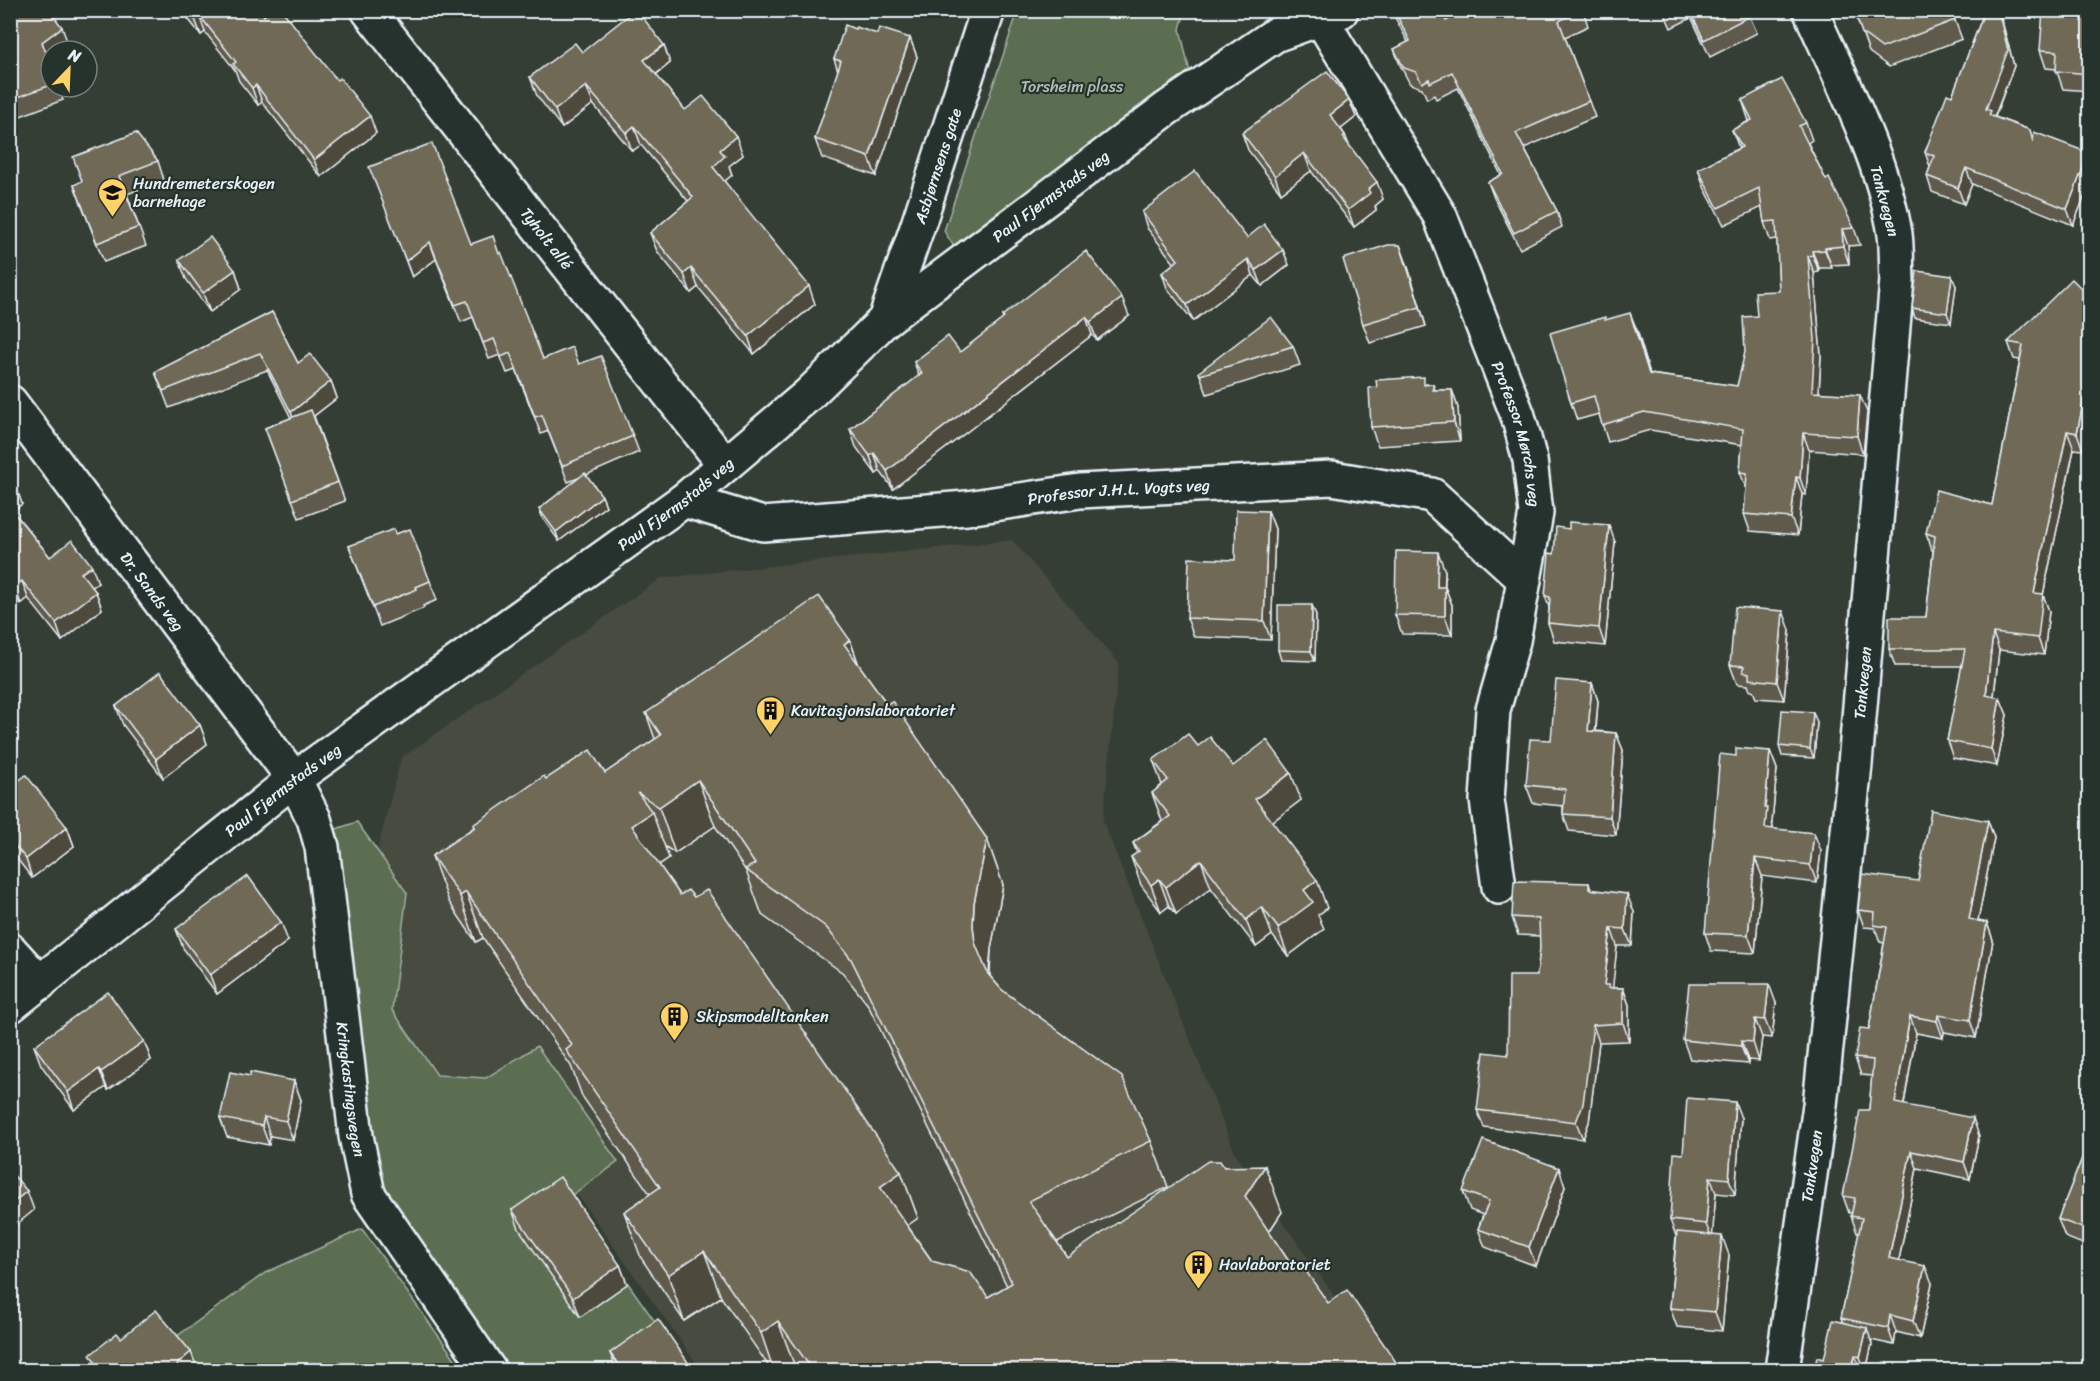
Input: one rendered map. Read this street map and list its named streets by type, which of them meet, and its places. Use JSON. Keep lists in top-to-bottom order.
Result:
{
  "streets": {
    "street": [
      "Asbjørnsens gate",
      "Paul Fjermstads veg",
      "Tankvegen",
      "Tyholt allé",
      "Professor Mørchs veg",
      "Professor J.H.L. Vogts veg",
      "Dr. Sands veg",
      "Kringkastingsvegen"
    ]
  },
  "crossings": [
    ["Asbjørnsens gate", "Paul Fjermstads veg"],
    ["Paul Fjermstads veg", "Tyholt allé"],
    ["Paul Fjermstads veg", "Professor Mørchs veg"],
    ["Paul Fjermstads veg", "Professor J.H.L. Vogts veg"],
    ["Paul Fjermstads veg", "Dr. Sands veg"],
    ["Paul Fjermstads veg", "Kringkastingsvegen"],
    ["Professor Mørchs veg", "Professor J.H.L. Vogts veg"],
    ["Dr. Sands veg", "Kringkastingsvegen"]
  ],
  "parks": ["Torsheim plass"],
  "places": {
    "school or university": ["Hundremeterskogen barnehage"],
    "building": ["Kavitasjonslaboratoriet", "Skipsmodelltanken", "Havlaboratoriet"]
  },
  "north": "top right"
}
